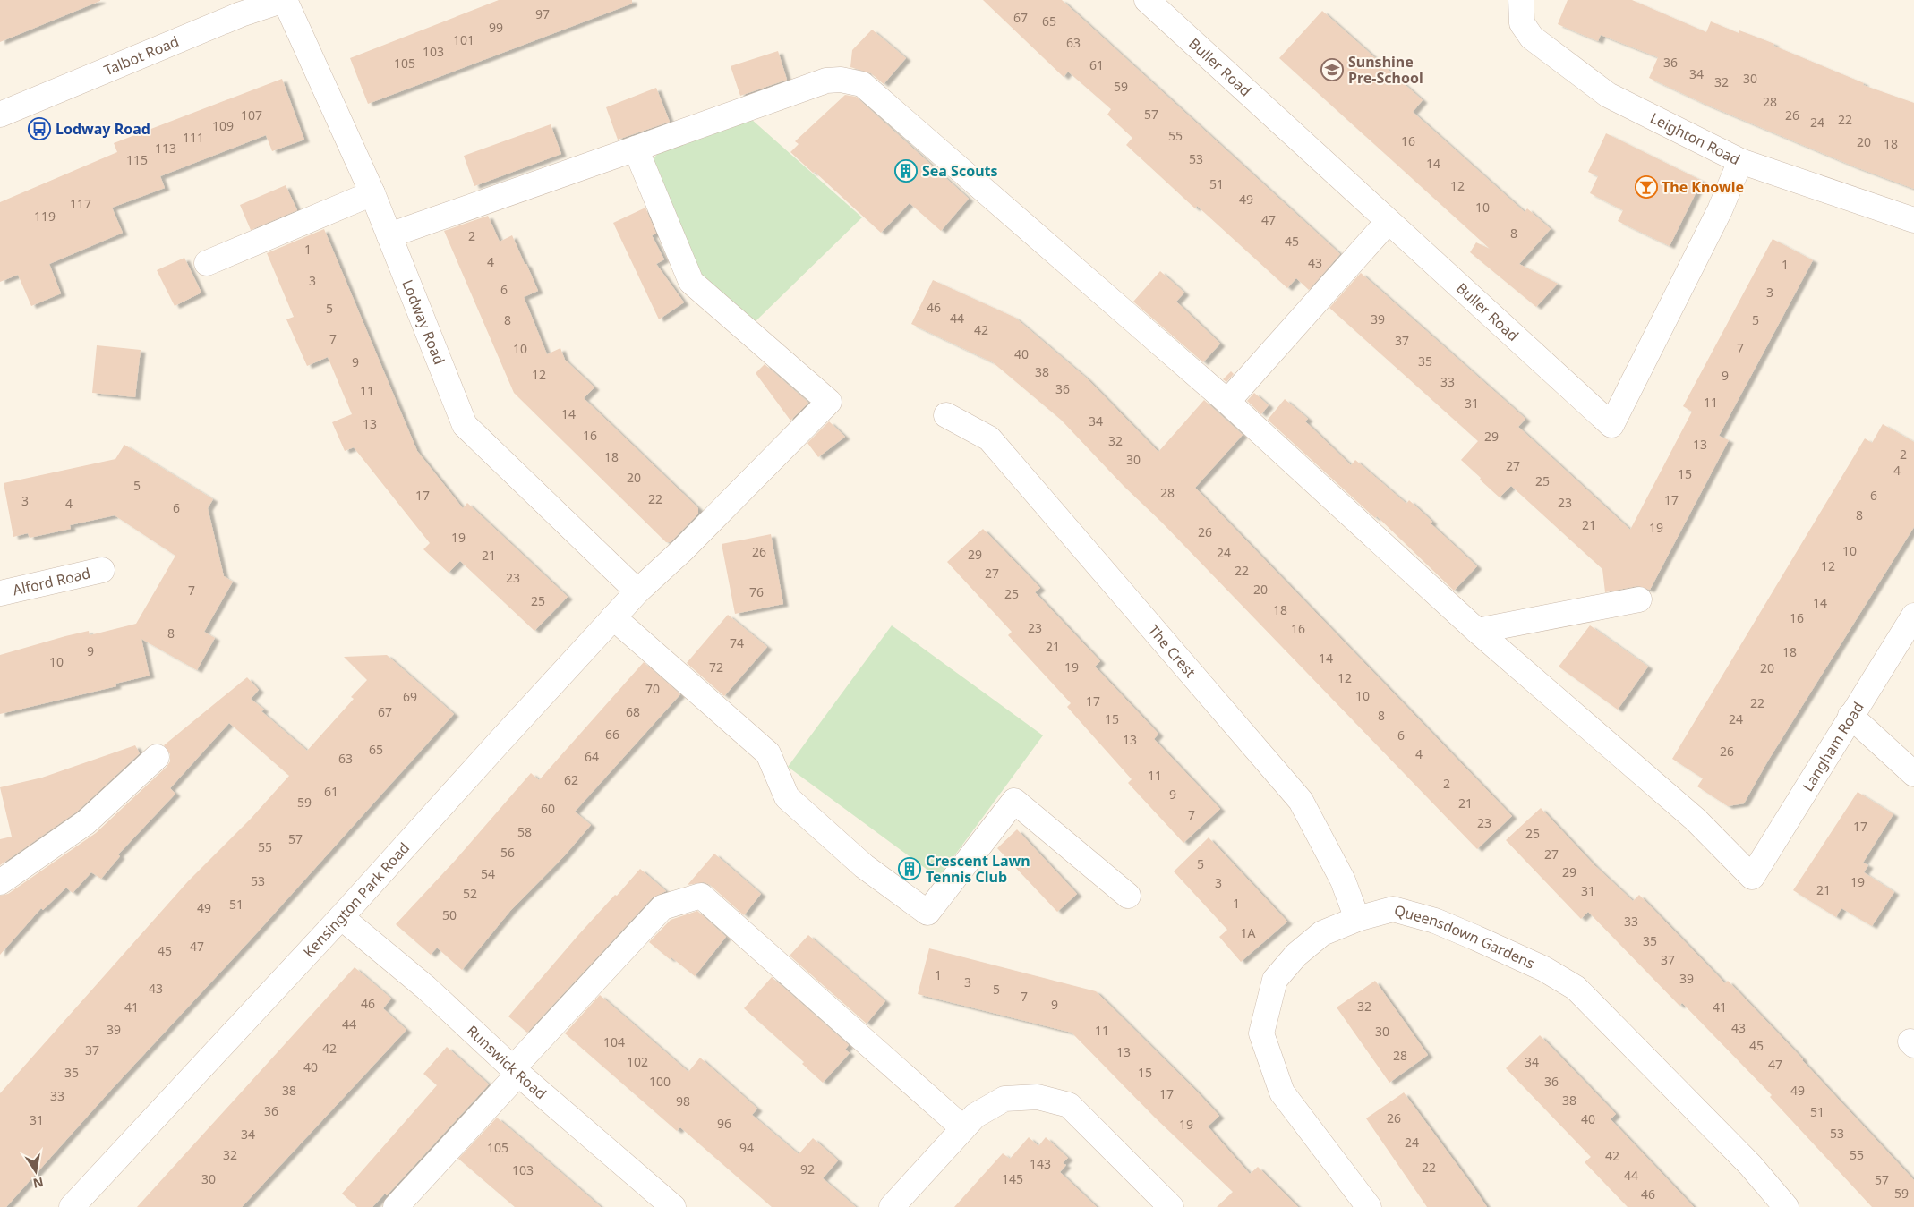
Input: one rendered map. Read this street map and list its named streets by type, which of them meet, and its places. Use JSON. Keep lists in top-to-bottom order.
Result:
{
  "streets": {
    "street": [
      "Talbot Road",
      "Buller Road",
      "Leighton Road",
      "Lodway Road",
      "Alford Road",
      "The Crest",
      "Langham Road",
      "Kensington Park Road",
      "Queensdown Gardens",
      "Runswick Road"
    ]
  },
  "crossings": [
    ["Talbot Road", "Lodway Road"],
    ["Buller Road", "Leighton Road"],
    ["Lodway Road", "Kensington Park Road"],
    ["The Crest", "Queensdown Gardens"],
    ["Kensington Park Road", "Runswick Road"]
  ],
  "places": {
    "school or university": ["Sunshine Pre-School"],
    "bus stop": ["Lodway Road"],
    "building": ["Sea Scouts", "Crescent Lawn Tennis Club"],
    "bar": ["The Knowle"]
  },
  "house_numbers": [
    "97",
    "67",
    "65",
    "99",
    "101",
    "63",
    "103",
    "36",
    "105",
    "61",
    "34",
    "30",
    "32",
    "59",
    "28",
    "57",
    "107",
    "26",
    "22",
    "24",
    "109",
    "55",
    "111",
    "16",
    "20",
    "18",
    "113",
    "53",
    "115",
    "14",
    "51",
    "12",
    "49",
    "117",
    "10",
    "119",
    "47",
    "8",
    "2",
    "45",
    "1",
    "4",
    "43",
    "1",
    "3",
    "6",
    "3",
    "46",
    "5",
    "44",
    "39",
    "8",
    "5",
    "42",
    "7",
    "37",
    "7",
    "10",
    "40",
    "35",
    "9",
    "38",
    "12",
    "9",
    "33",
    "36",
    "11",
    "11",
    "31",
    "14",
    "34",
    "13",
    "16",
    "29",
    "32",
    "13",
    "2",
    "18",
    "30",
    "27",
    "4",
    "15",
    "20",
    "25",
    "5",
    "28",
    "17",
    "6",
    "22",
    "17",
    "3",
    "23",
    "4",
    "6",
    "8",
    "21",
    "19",
    "26",
    "19",
    "10",
    "26",
    "24",
    "29",
    "21",
    "12",
    "22",
    "27",
    "23",
    "20",
    "7",
    "76",
    "25",
    "25",
    "14",
    "18",
    "16",
    "23",
    "16",
    "8",
    "74",
    "21",
    "9",
    "18",
    "14",
    "10",
    "72",
    "19",
    "20",
    "12",
    "70",
    "10",
    "69",
    "17",
    "22",
    "67",
    "68",
    "8",
    "15",
    "24",
    "66",
    "6",
    "13",
    "65",
    "26",
    "4",
    "64",
    "63",
    "11",
    "62",
    "2",
    "61",
    "9",
    "59",
    "21",
    "60",
    "7",
    "23",
    "17",
    "58",
    "25",
    "57",
    "55",
    "56",
    "27",
    "5",
    "29",
    "54",
    "53",
    "19",
    "3",
    "21",
    "31",
    "52",
    "1",
    "51",
    "49",
    "50",
    "33",
    "1A",
    "35",
    "47",
    "45",
    "37",
    "1",
    "39",
    "3",
    "43",
    "5",
    "7",
    "46",
    "9",
    "32",
    "41",
    "41",
    "44",
    "43",
    "39",
    "11",
    "30",
    "104",
    "45",
    "42",
    "37",
    "13",
    "28",
    "102",
    "34",
    "47",
    "40",
    "35",
    "15",
    "100",
    "36",
    "38",
    "49",
    "17",
    "33",
    "38",
    "98",
    "36",
    "51",
    "26",
    "40",
    "31",
    "96",
    "19",
    "53",
    "34",
    "24",
    "105",
    "94",
    "32",
    "55",
    "42",
    "143",
    "22",
    "92",
    "103",
    "44",
    "30",
    "145",
    "57",
    "59",
    "46"
  ],
  "north": "bottom"
}
